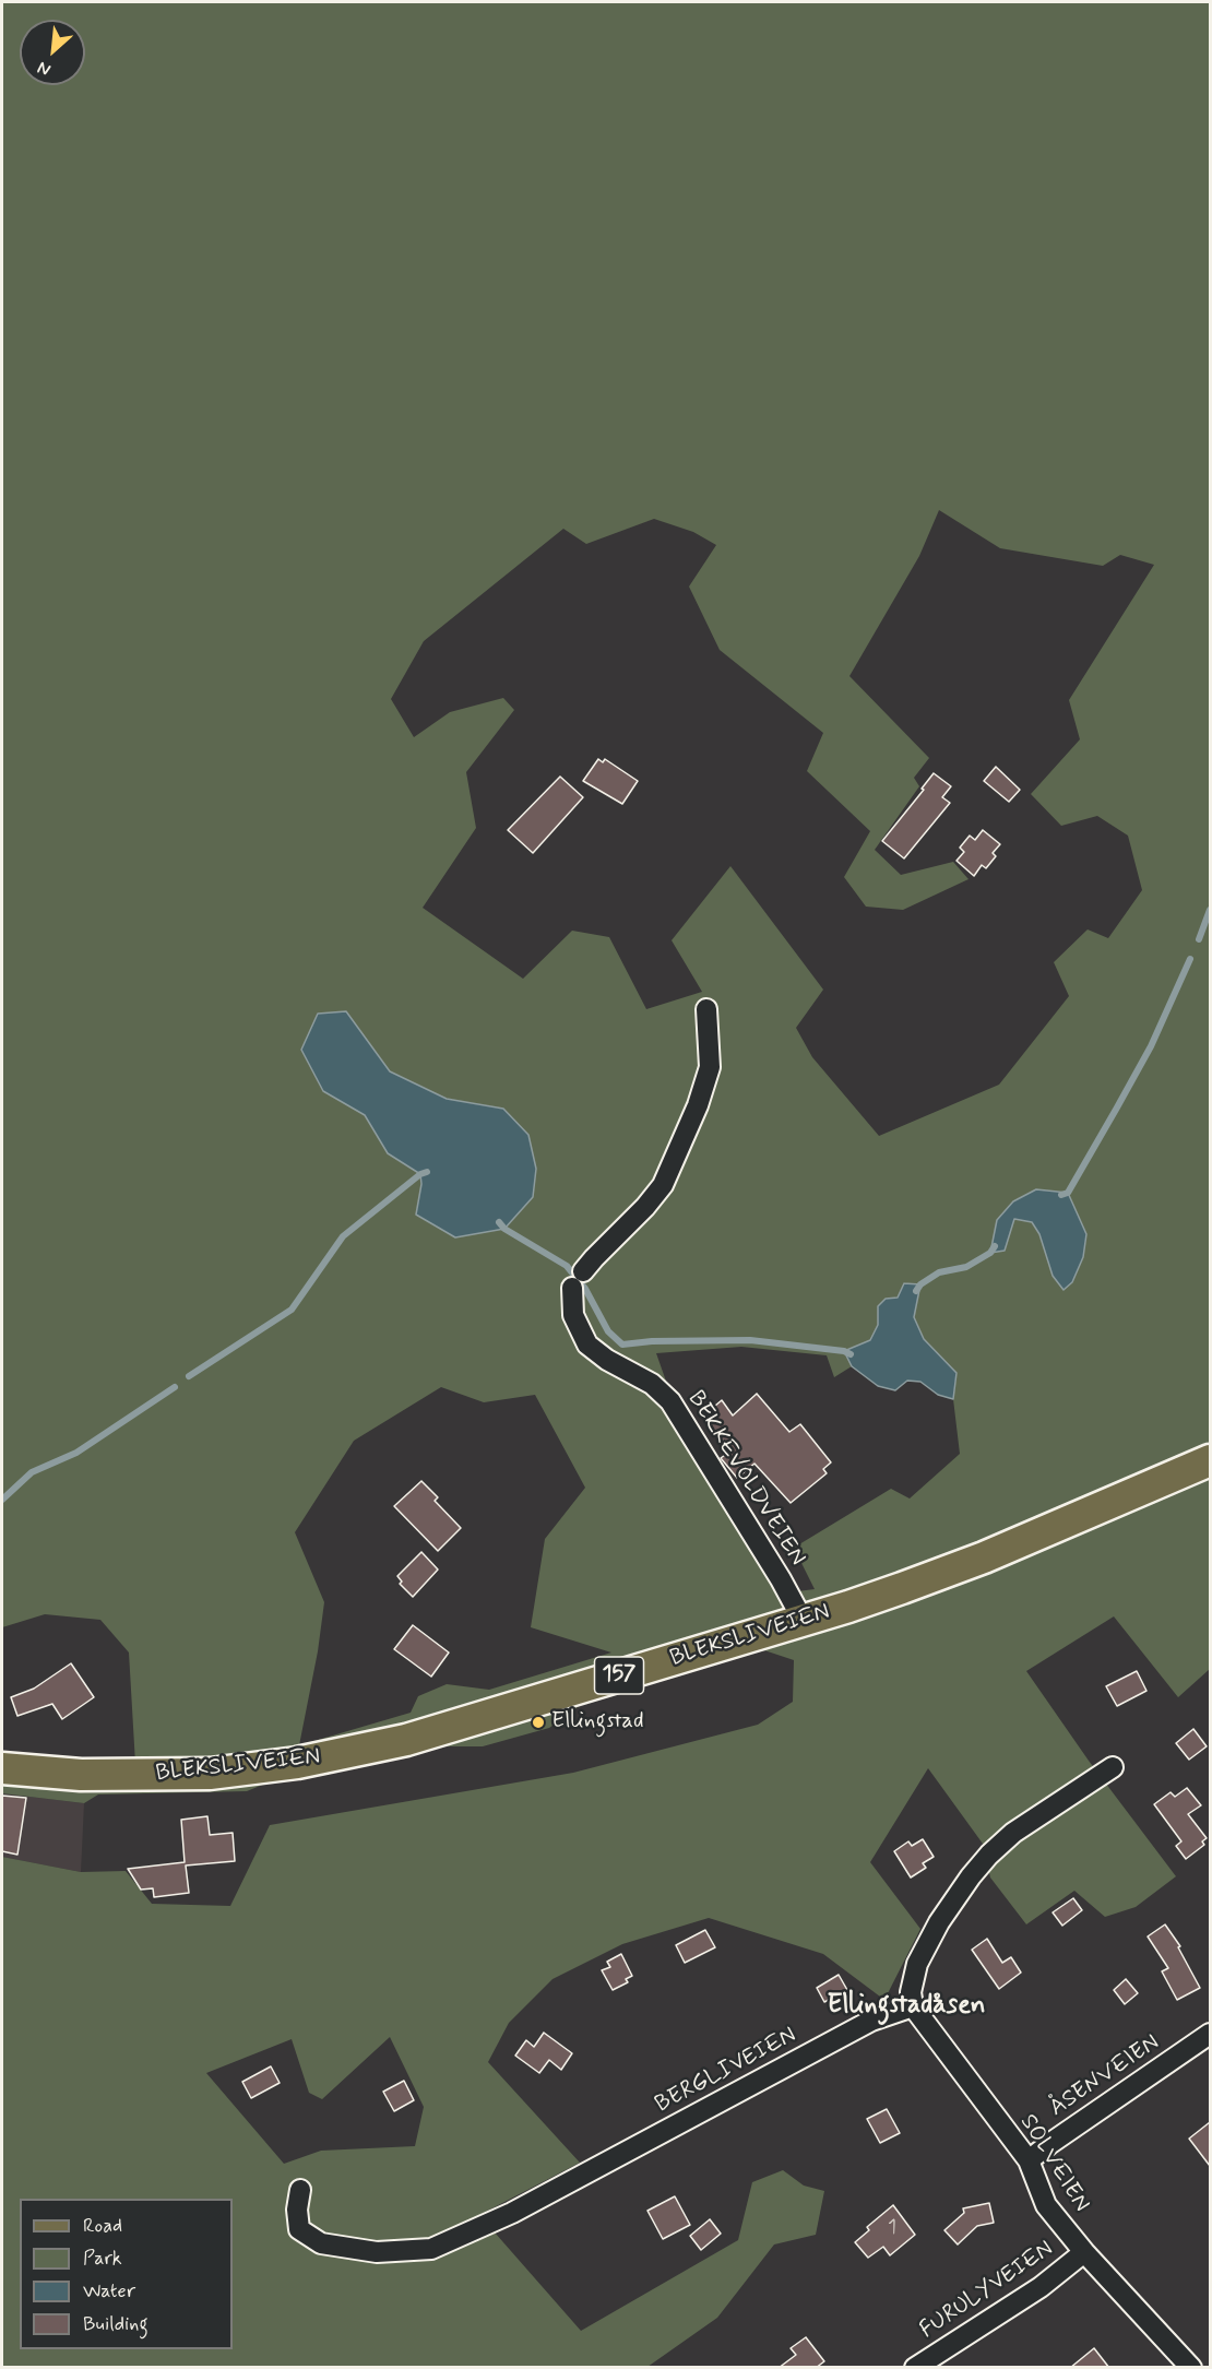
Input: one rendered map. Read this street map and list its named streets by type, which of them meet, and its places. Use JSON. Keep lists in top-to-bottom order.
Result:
{
  "streets": {
    "main road": ["BLEKSLIVEIEN", "157"],
    "street": [
      "BEKKEVOLDVEIEN",
      "BERGLIVEIEN",
      "ÅSENVEIEN",
      "SOLVEIEN",
      "FURULYVEIEN"
    ]
  },
  "crossings": [
    ["BEKKEVOLDVEIEN", "BLEKSLIVEIEN"],
    ["BERGLIVEIEN", "SOLVEIEN"],
    ["ÅSENVEIEN", "SOLVEIEN"],
    ["SOLVEIEN", "FURULYVEIEN"]
  ],
  "districts": ["Ellingstadåsen"],
  "places": ["Ellingstad"],
  "house_numbers": ["1"],
  "legend": [
    "Road",
    "Park",
    "Water",
    "Building"
  ],
  "north": "bottom left"
}
